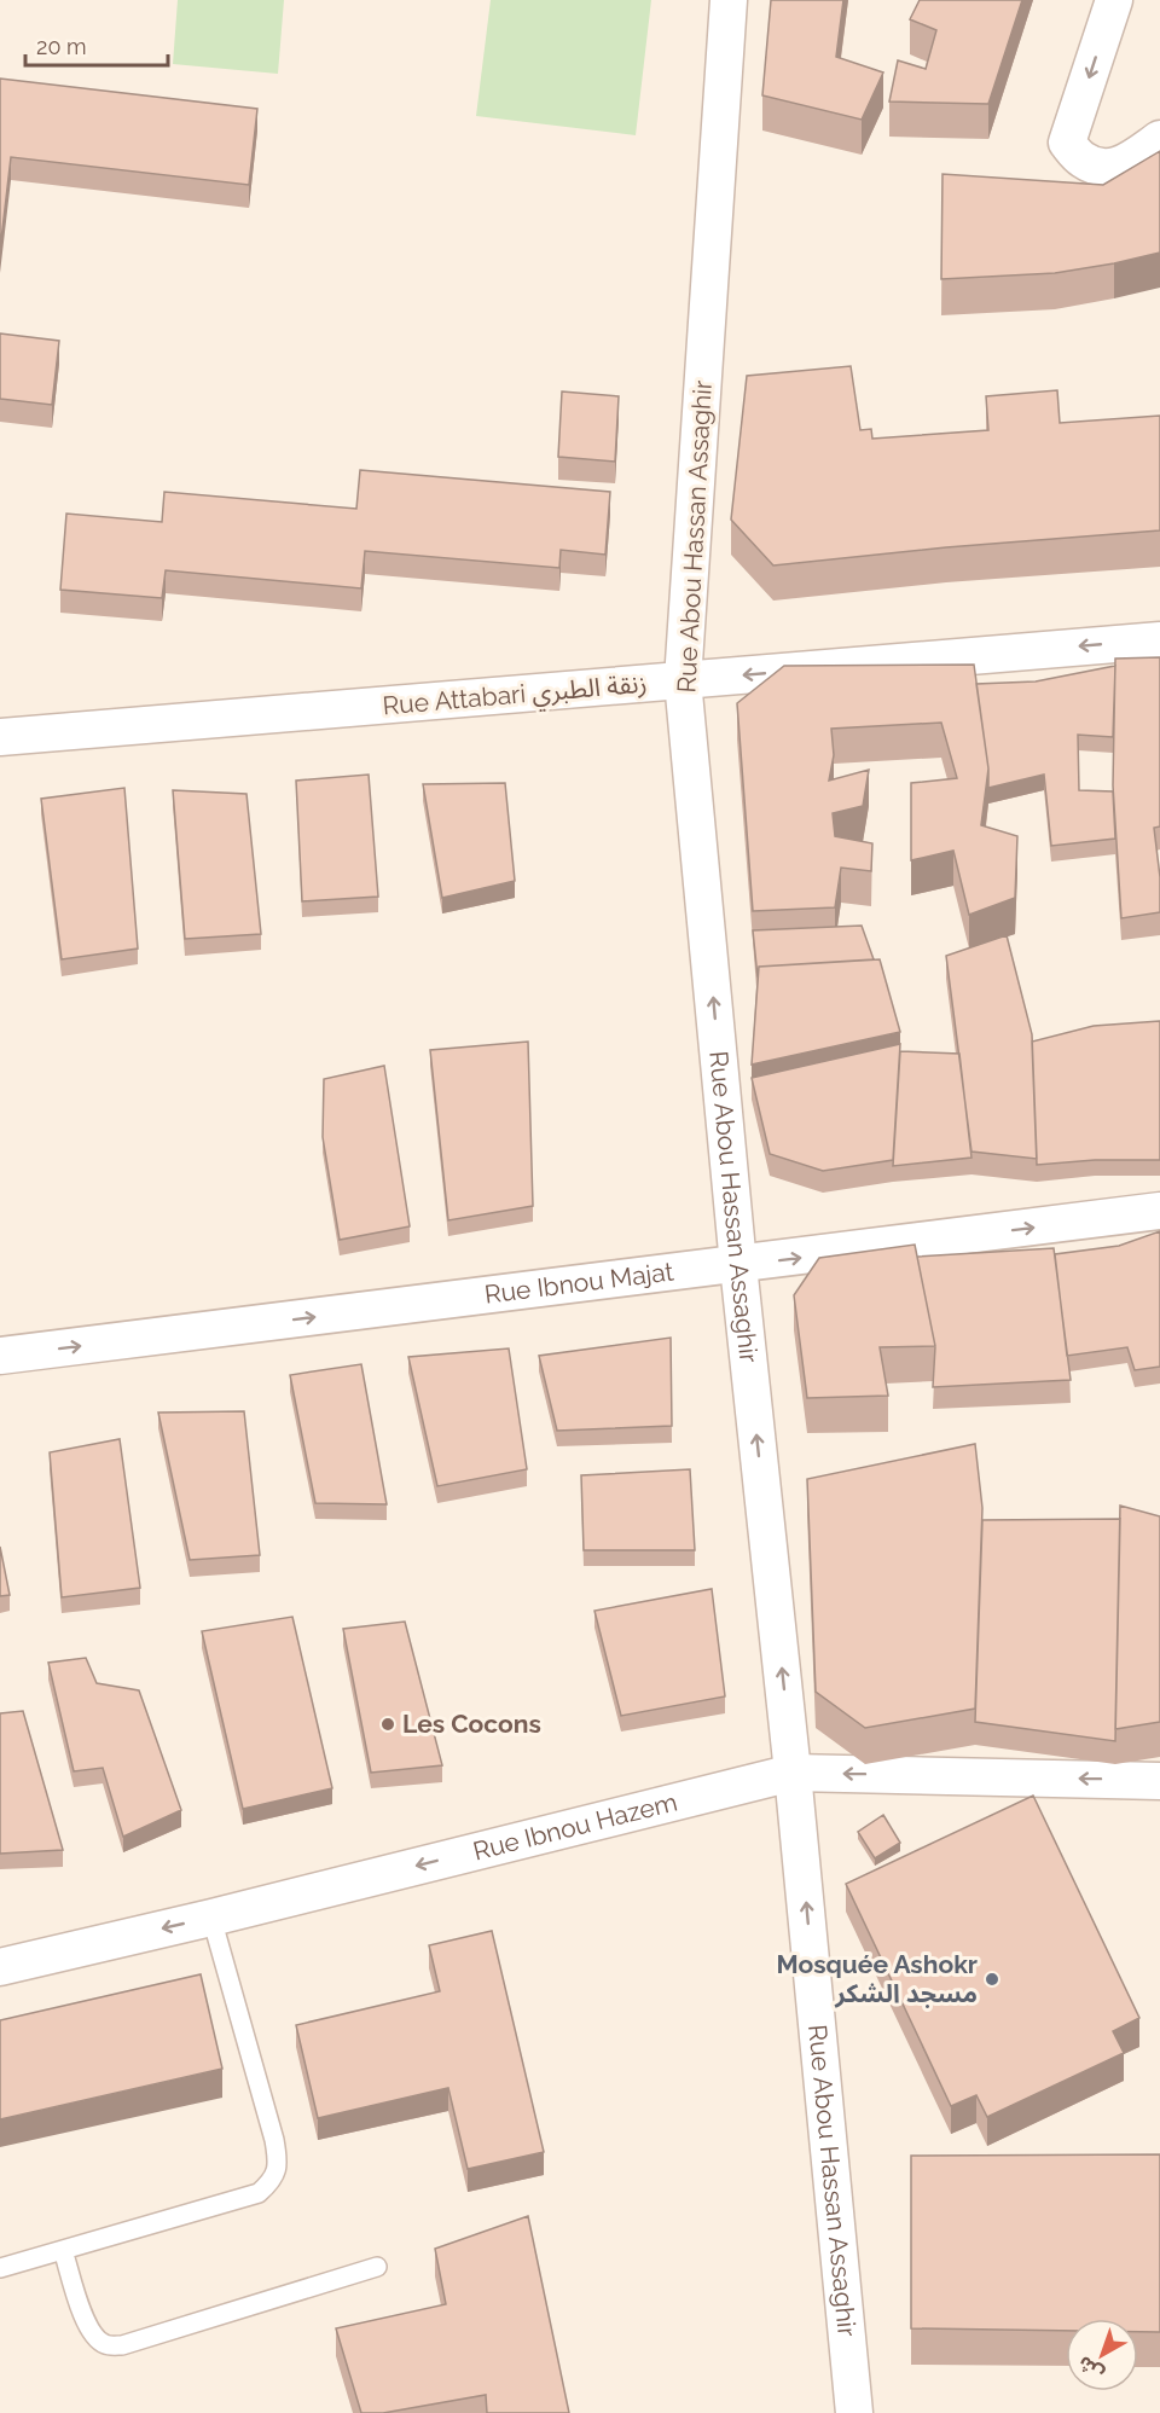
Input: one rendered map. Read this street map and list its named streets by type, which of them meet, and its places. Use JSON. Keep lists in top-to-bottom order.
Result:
{
  "streets": {
    "street": [
      "Rue Abou Hassan Assaghir",
      "Rue Attabari زنقة الطبري",
      "Rue Ibnou Majat",
      "Rue Ibnou Hazem"
    ]
  },
  "crossings": [
    ["Rue Abou Hassan Assaghir", "Rue Attabari زنقة الطبري"],
    ["Rue Abou Hassan Assaghir", "Rue Ibnou Majat"],
    ["Rue Abou Hassan Assaghir", "Rue Ibnou Hazem"]
  ],
  "one_way": [
    "Rue Abou Hassan Assaghir",
    "Rue Attabari زنقة الطبري",
    "Rue Ibnou Majat",
    "Rue Ibnou Hazem"
  ],
  "places": ["Les Cocons", "Mosquée Ashokr مسجد الشكر"],
  "scale_bar": "20 m",
  "north": "bottom left"
}
